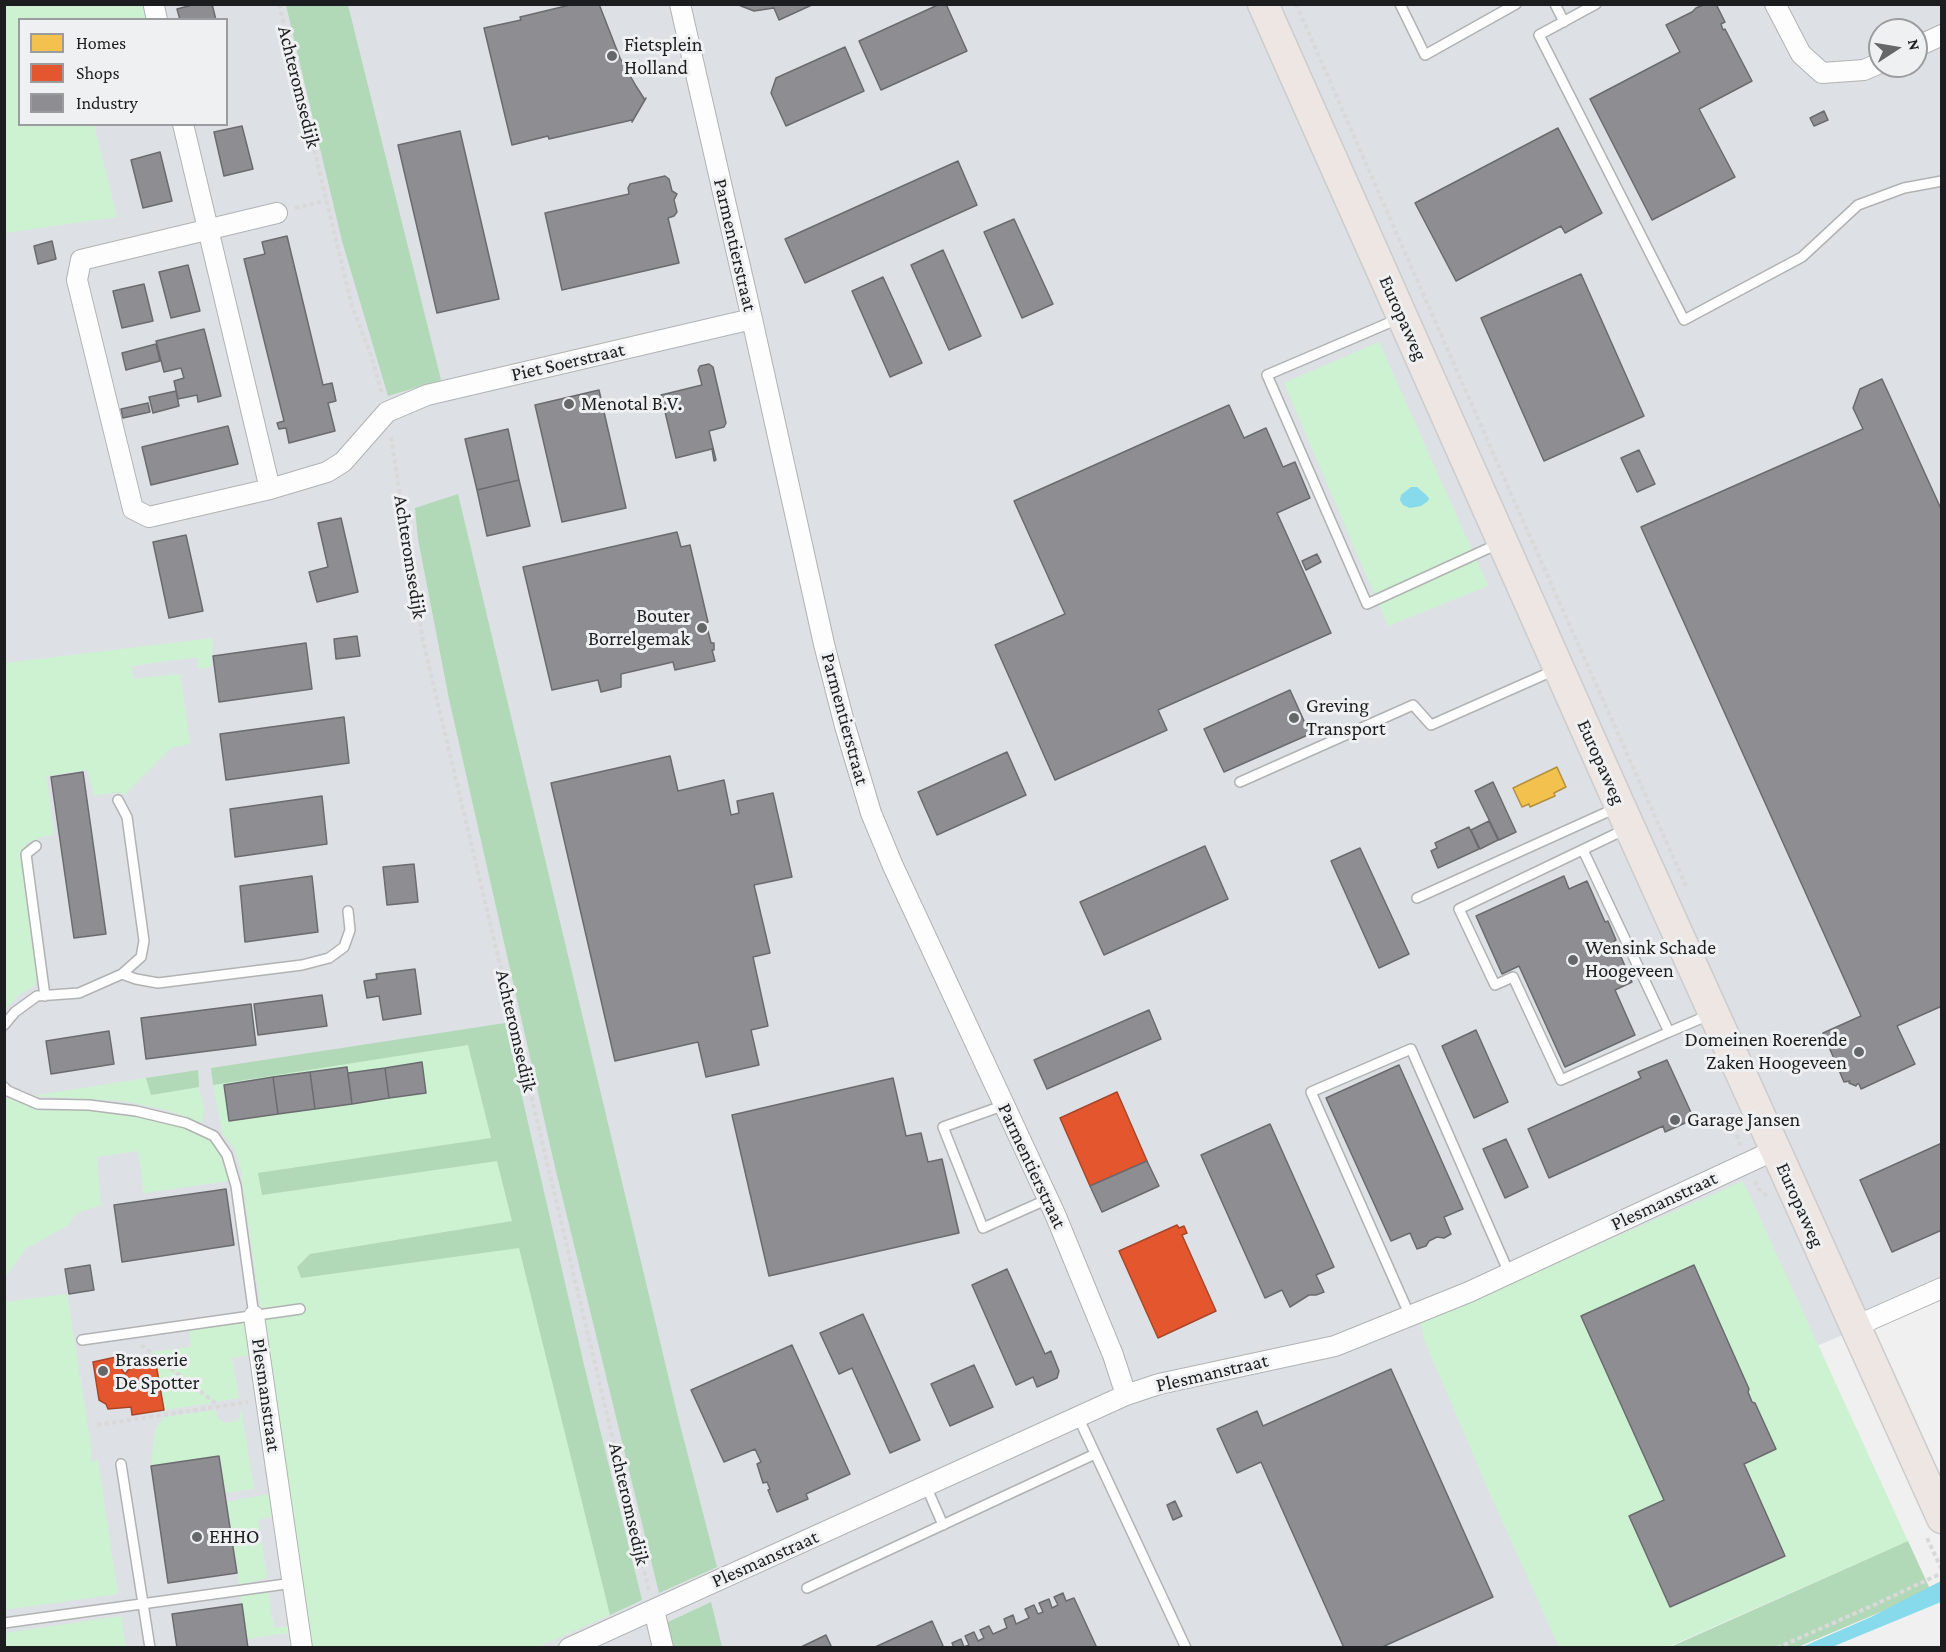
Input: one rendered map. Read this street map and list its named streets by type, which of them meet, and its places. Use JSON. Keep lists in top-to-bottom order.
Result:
{
  "streets": {
    "main road": ["Europaweg"],
    "street": ["Parmentierstraat", "Piet Soerstraat", "Plesmanstraat"],
    "path": ["Achteromsedijk"]
  },
  "crossings": [
    ["Achteromsedijk", "Piet Soerstraat"],
    ["Achteromsedijk", "Plesmanstraat"],
    ["Parmentierstraat", "Piet Soerstraat"],
    ["Parmentierstraat", "Plesmanstraat"],
    ["Europaweg", "Plesmanstraat"]
  ],
  "places": [
    "Fietsplein Holland",
    "Menotal B.V.",
    "Bouter Borrelgemak",
    "Greving Transport",
    "Wensink Schade Hoogeveen",
    "Domeinen Roerende Zaken Hoogeveen",
    "Garage Jansen",
    "Brasserie De Spotter",
    "EHHO"
  ],
  "legend": ["Homes", "Shops", "Industry"],
  "north": "right"
}
